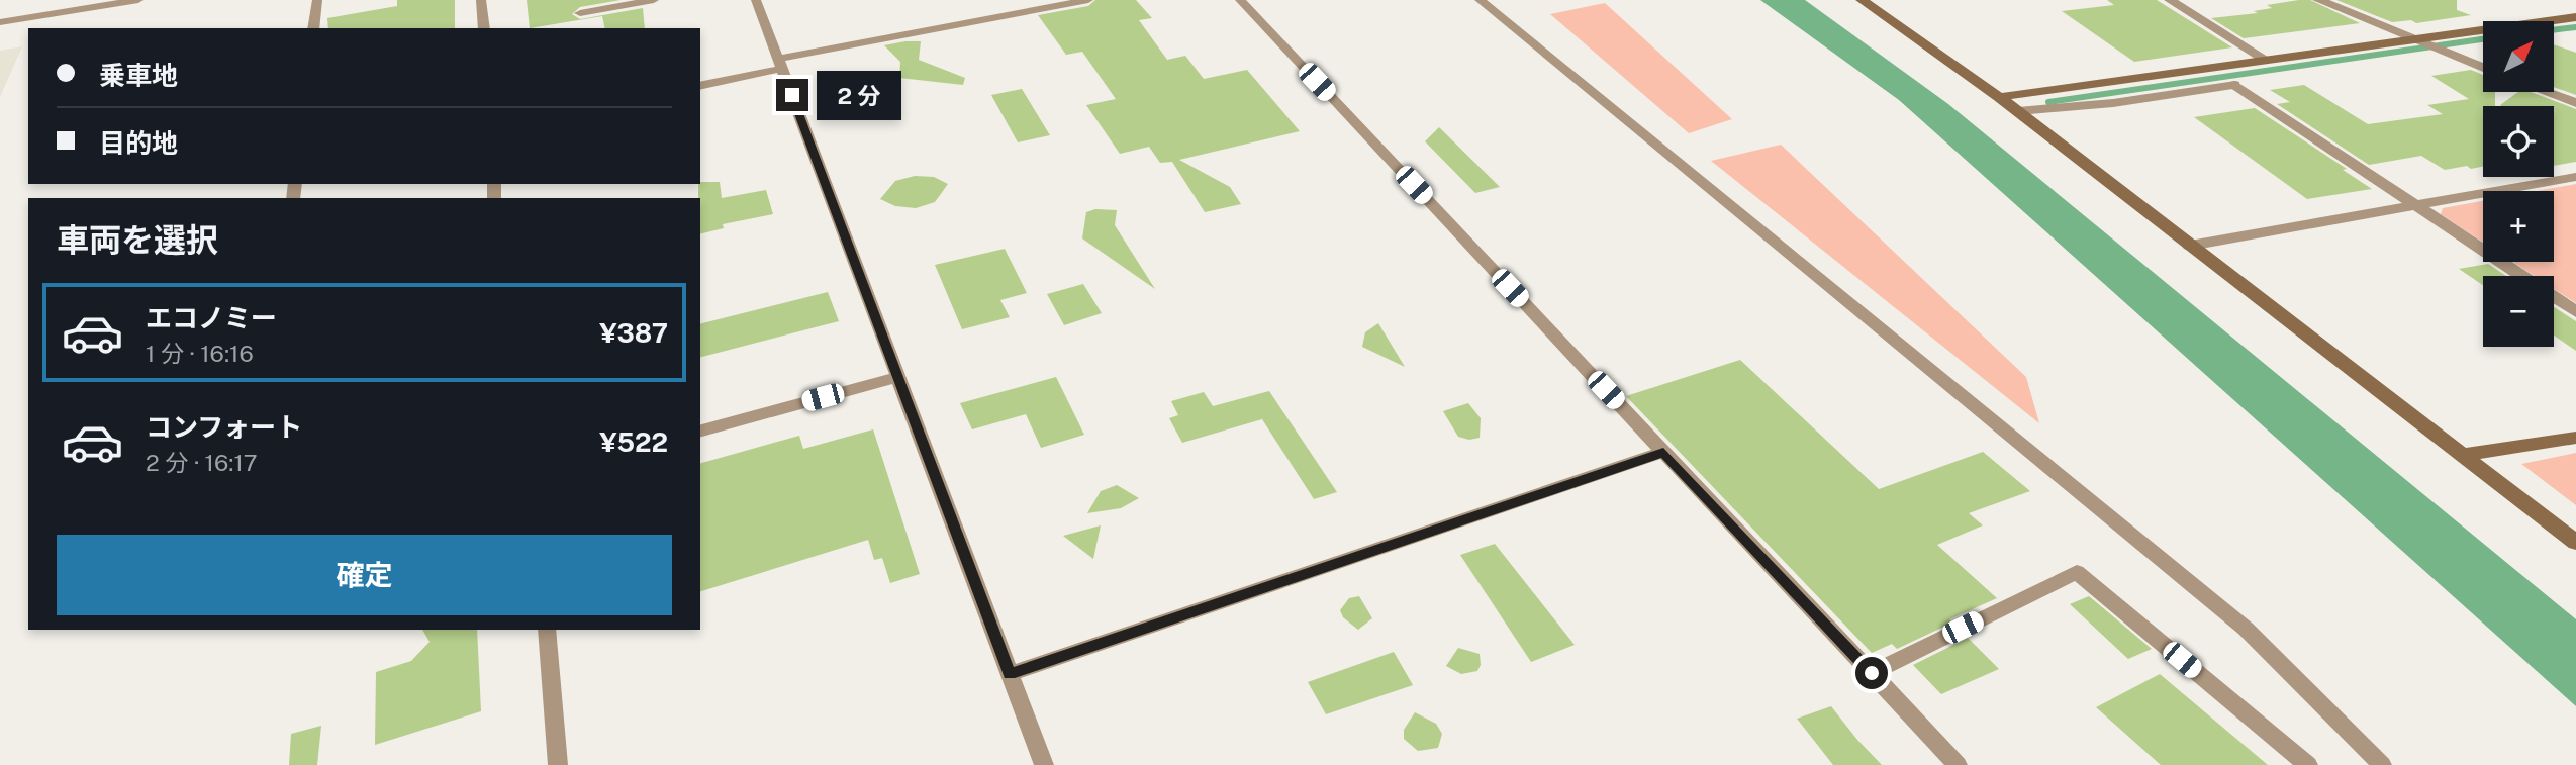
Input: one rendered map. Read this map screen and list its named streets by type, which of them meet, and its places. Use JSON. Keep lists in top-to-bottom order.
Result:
{
  "north": "top right",
  "page": {
    "map_buttons": ["+", "−"],
    "banner": ["乗車地", "目的地"],
    "bubble": "2 分",
    "heading": "車両を選択",
    "list": [
      {
        "name": "エコノミー",
        "note": "1 分 · 16:16",
        "value": "¥387"
      },
      {
        "name": "コンフォート",
        "note": "2 分 · 16:17",
        "value": "¥522"
      }
    ],
    "buttons": "確定"
  }
}
